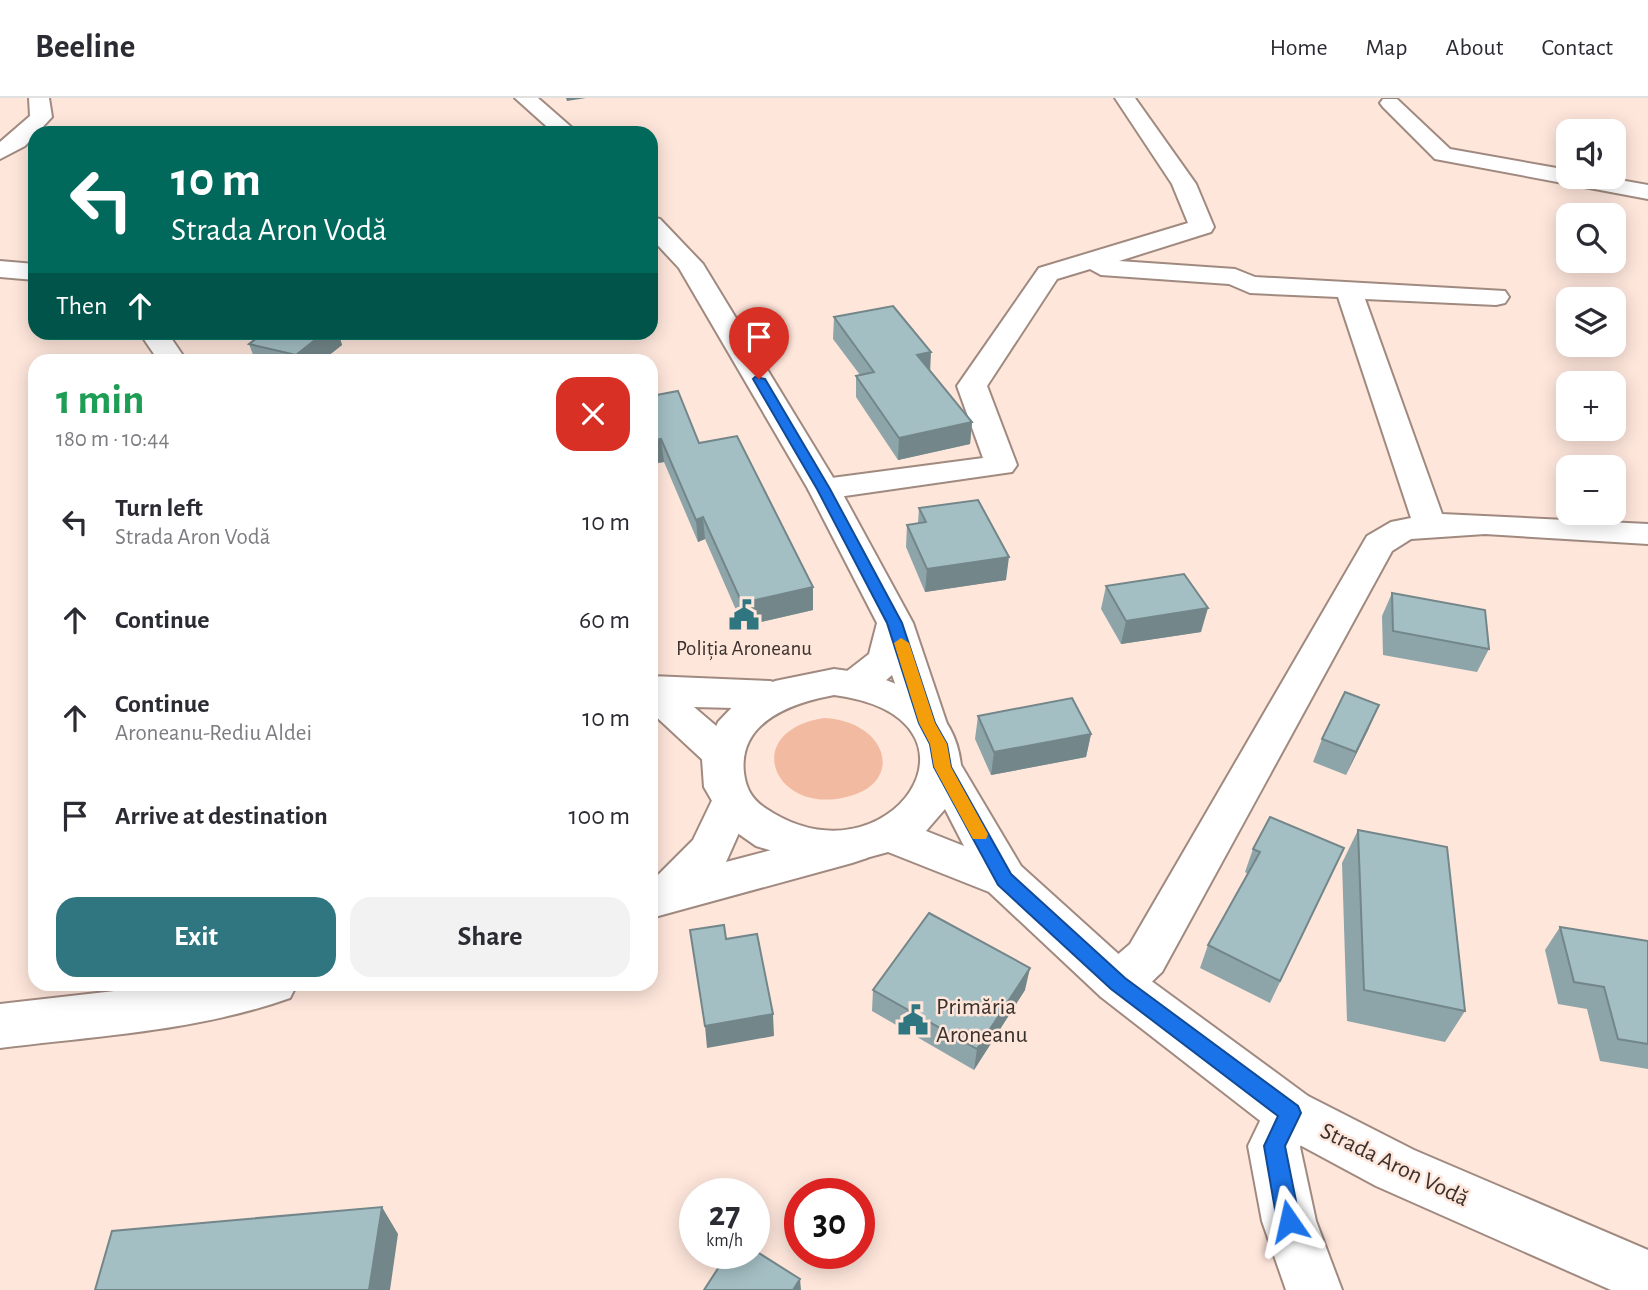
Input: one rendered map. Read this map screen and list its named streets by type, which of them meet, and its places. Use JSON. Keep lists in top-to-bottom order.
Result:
{
  "streets": {
    "street": ["Strada Aron Vodă"]
  },
  "places": {
    "public building": ["Poliția Aroneanu", "Primăria Aroneanu"]
  },
  "page": {
    "header": "Beeline",
    "nav": [
      "Home",
      "Map",
      "About",
      "Contact"
    ],
    "map_buttons": ["+", "−"],
    "turn": ["10 m", "Strada Aron Vodă"],
    "then": "Then",
    "heading": ["1 min", "180 m · 10:44"],
    "list": [
      {
        "name": "Turn left",
        "note": "Strada Aron Vodă",
        "value": "10 m"
      },
      {
        "name": "Continue",
        "value": "60 m"
      },
      {
        "name": "Continue",
        "note": "Aroneanu-Rediu Aldei",
        "value": "10 m"
      },
      {
        "name": "Arrive at destination",
        "value": "100 m"
      }
    ],
    "buttons": ["Exit", "Share"],
    "speed": "27 km/h",
    "limit": "30"
  }
}
